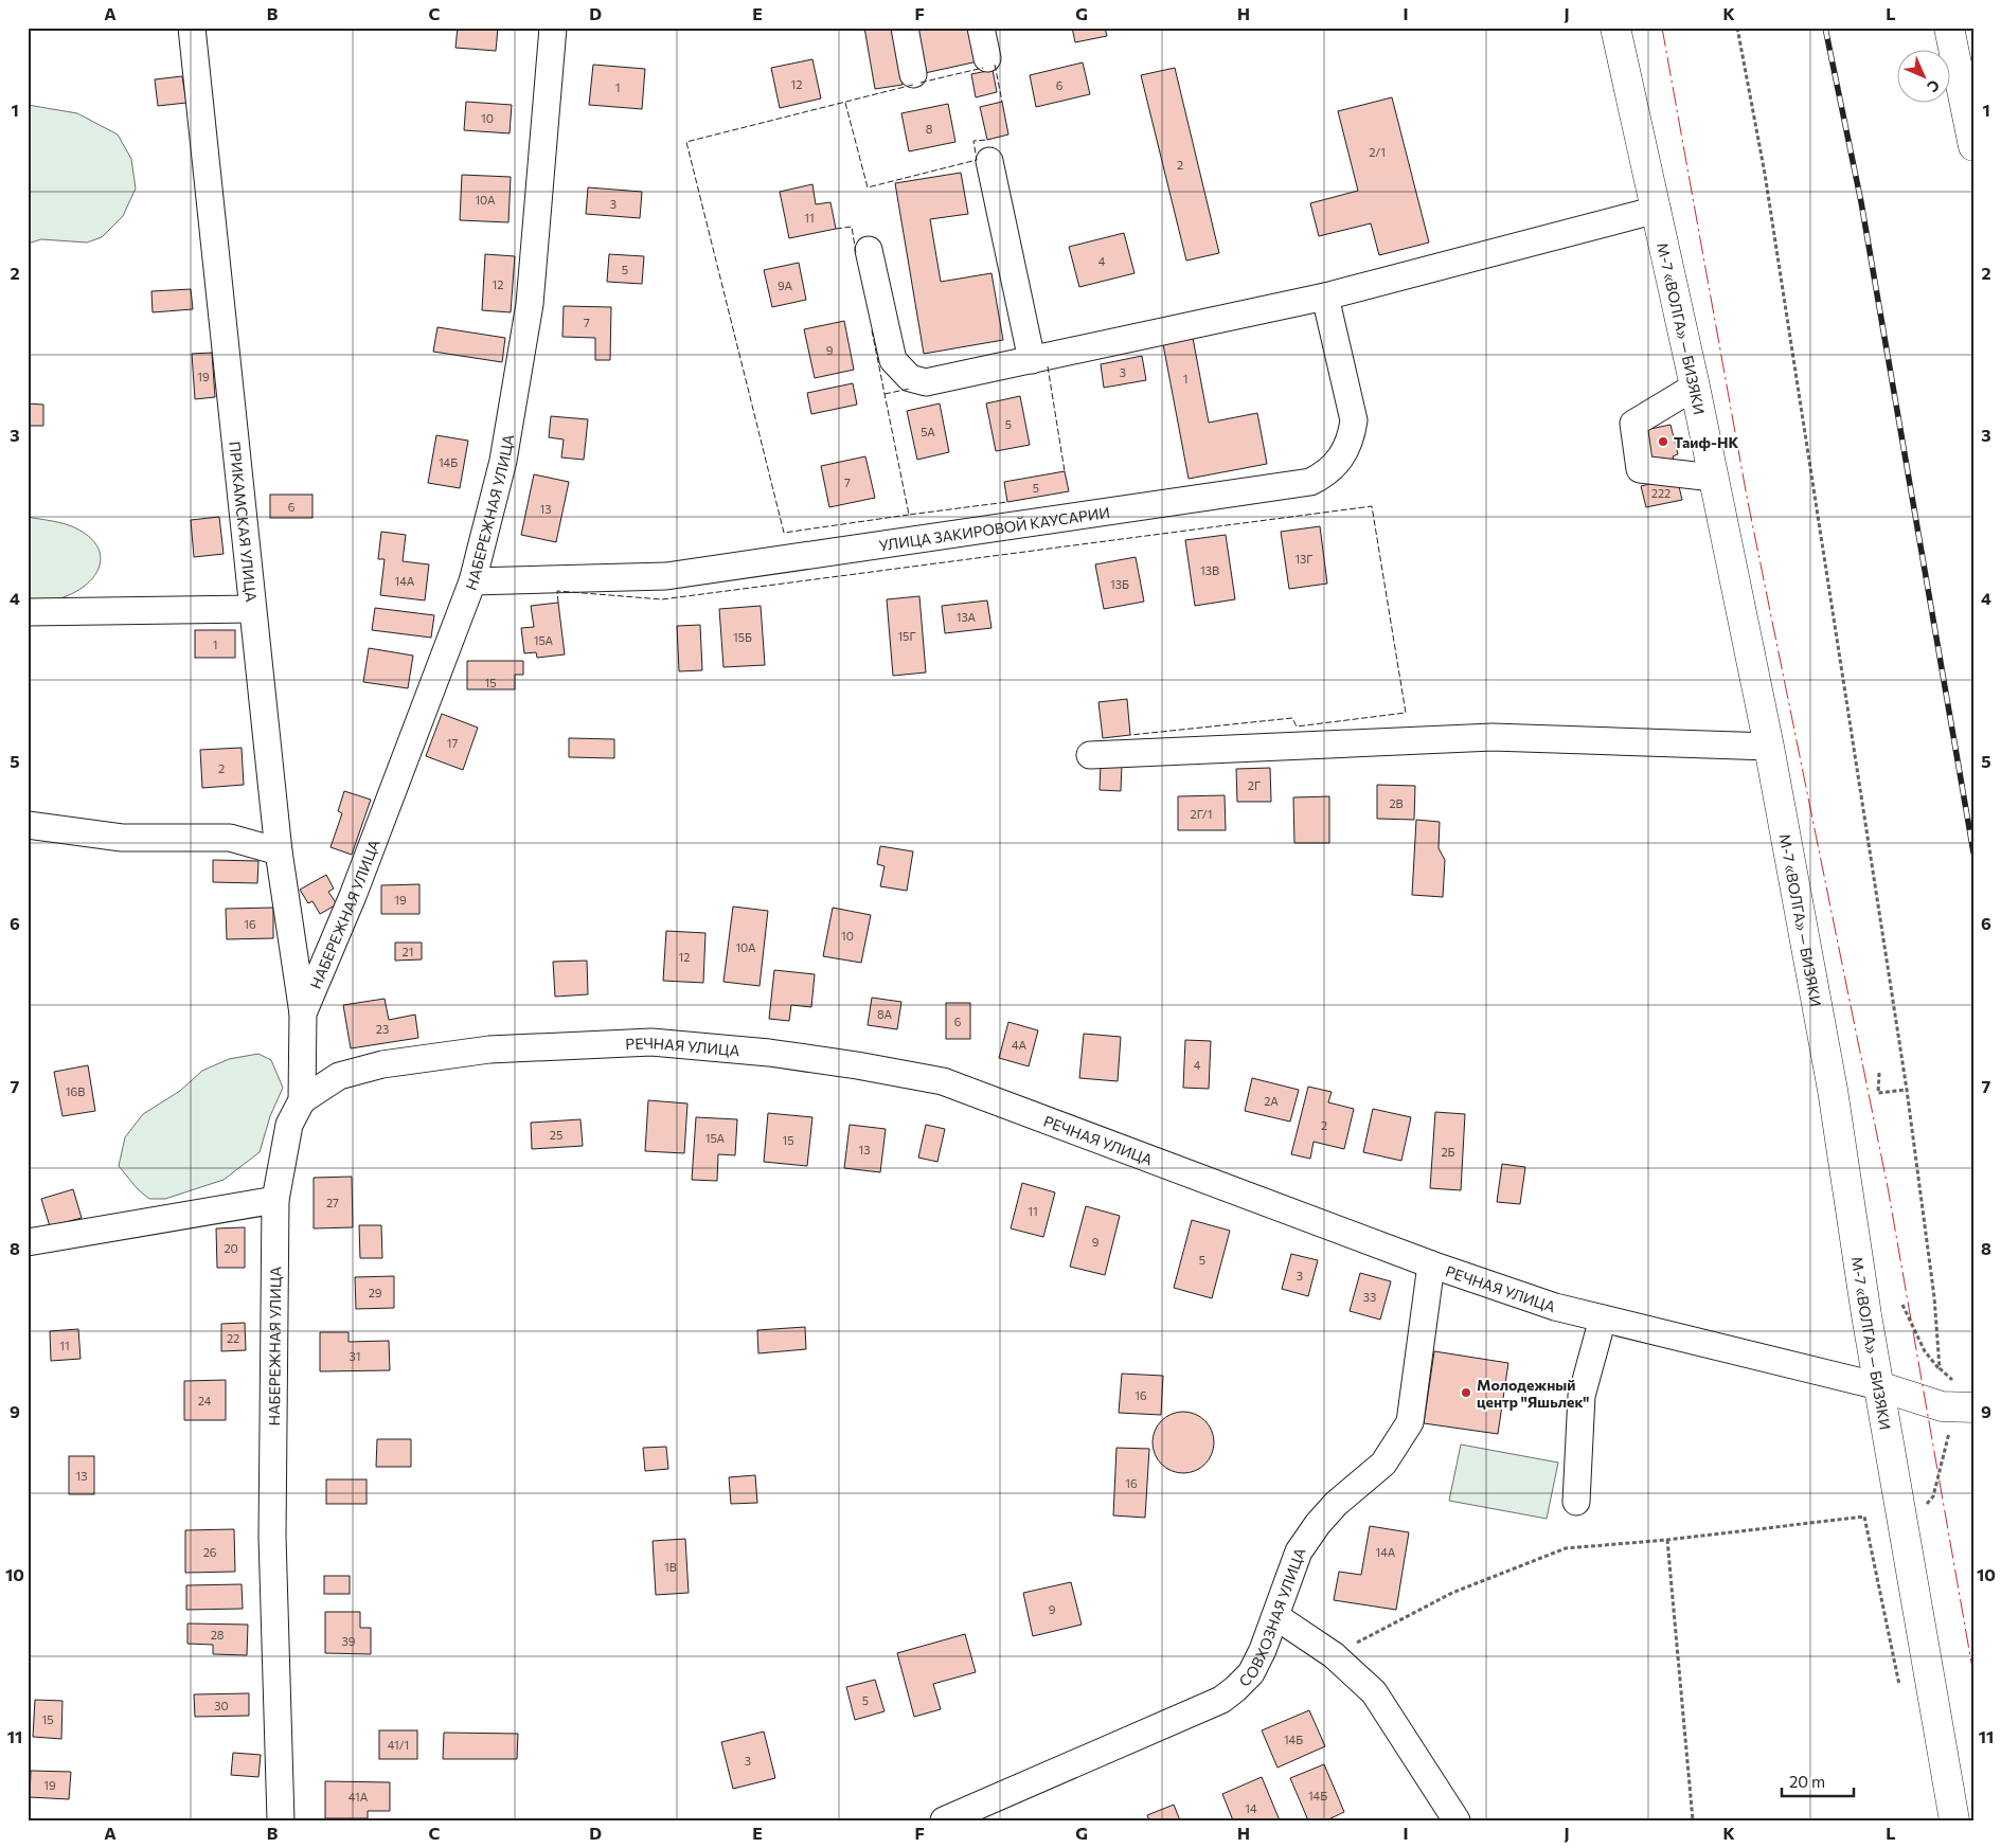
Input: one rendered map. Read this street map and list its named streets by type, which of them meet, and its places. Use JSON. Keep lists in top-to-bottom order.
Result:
{
  "streets": {
    "main road": ["М-7 «ВОЛГА» — БИЗЯКИ"],
    "street": [
      "НАБЕРЕЖНАЯ УЛИЦА",
      "ПРИКАМСКАЯ УЛИЦА",
      "УЛИЦА ЗАКИРОВОЙ КАУСАРИИ",
      "РЕЧНАЯ УЛИЦА",
      "СОВХОЗНАЯ УЛИЦА"
    ]
  },
  "crossings": [
    ["М-7 «ВОЛГА» — БИЗЯКИ", "РЕЧНАЯ УЛИЦА"],
    ["НАБЕРЕЖНАЯ УЛИЦА", "ПРИКАМСКАЯ УЛИЦА"],
    ["НАБЕРЕЖНАЯ УЛИЦА", "УЛИЦА ЗАКИРОВОЙ КАУСАРИИ"],
    ["НАБЕРЕЖНАЯ УЛИЦА", "РЕЧНАЯ УЛИЦА"],
    ["РЕЧНАЯ УЛИЦА", "СОВХОЗНАЯ УЛИЦА"]
  ],
  "places": ["Таиф-НК", "Молодежный центр \"Яшьлек\""],
  "house_numbers": [
    "12",
    "6",
    "1",
    "10",
    "8",
    "2/1",
    "2",
    "10А",
    "3",
    "11",
    "4",
    "5",
    "12",
    "9А",
    "7",
    "9",
    "3",
    "19",
    "1",
    "5",
    "5А",
    "14Б",
    "7",
    "5",
    "222",
    "6",
    "13",
    "13Г",
    "13В",
    "14А",
    "13Б",
    "13А",
    "15Г",
    "15Б",
    "15А",
    "1",
    "15",
    "17",
    "2",
    "2Г",
    "2В",
    "2Г/1",
    "19",
    "16",
    "10",
    "10А",
    "21",
    "12",
    "8А",
    "6",
    "23",
    "4А",
    "4",
    "16В",
    "2А",
    "2",
    "25",
    "15А",
    "15",
    "13",
    "2Б",
    "27",
    "11",
    "9",
    "20",
    "5",
    "3",
    "29",
    "33",
    "22",
    "11",
    "31",
    "16",
    "24",
    "13",
    "16",
    "26",
    "14А",
    "1В",
    "9",
    "28",
    "39",
    "5",
    "30",
    "15",
    "14Б",
    "41/1",
    "3",
    "19",
    "14Б",
    "41А",
    "14"
  ],
  "scale_bar": "20 m",
  "north": "bottom right",
  "grid": {
    "columns": [
      "A",
      "B",
      "C",
      "D",
      "E",
      "F",
      "G",
      "H",
      "I",
      "J",
      "K",
      "L"
    ],
    "rows": [
      "1",
      "2",
      "3",
      "4",
      "5",
      "6",
      "7",
      "8",
      "9",
      "10",
      "11"
    ]
  }
}
